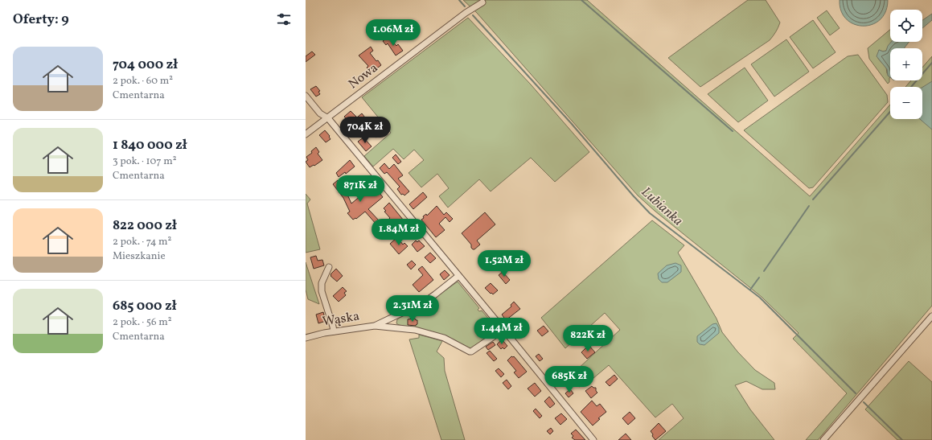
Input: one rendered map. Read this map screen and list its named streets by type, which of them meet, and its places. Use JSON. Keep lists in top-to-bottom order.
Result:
{
  "streets": {
    "street": ["Nowa", "Wąska"]
  },
  "water": ["Lubianka"],
  "page": {
    "heading": "Oferty: 9",
    "map_buttons": ["+", "−"],
    "price": [
      "1.06M zł",
      "704K zł",
      "871K zł",
      "1.84M zł",
      "1.52M zł",
      "2.31M zł",
      "1.44M zł",
      "822K zł",
      "685K zł"
    ],
    "list": [
      {
        "name": "704 000 zł",
        "note": "2 pok. · 60 m² · Cmentarna"
      },
      {
        "name": "1 840 000 zł",
        "note": "3 pok. · 107 m² · Cmentarna"
      },
      {
        "name": "822 000 zł",
        "note": "2 pok. · 74 m² · Mieszkanie"
      },
      {
        "name": "685 000 zł",
        "note": "2 pok. · 56 m² · Cmentarna"
      }
    ]
  }
}
